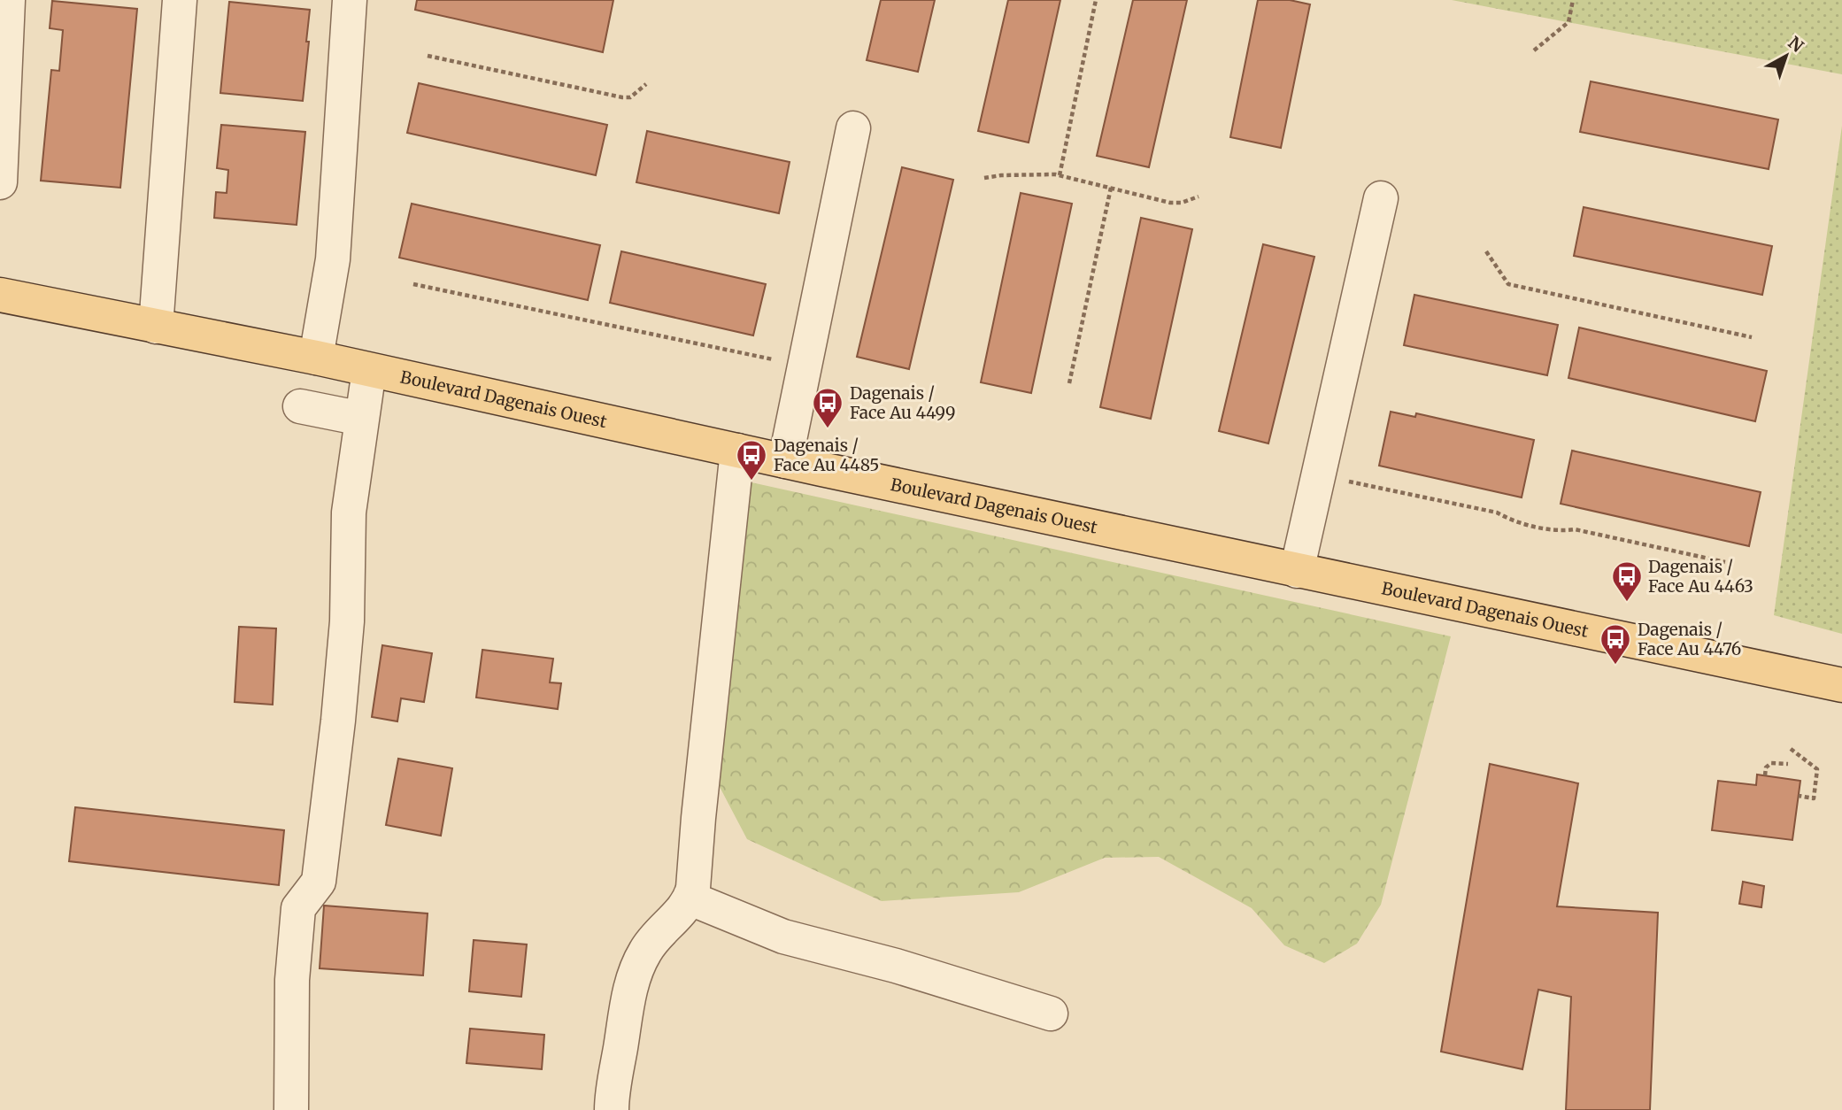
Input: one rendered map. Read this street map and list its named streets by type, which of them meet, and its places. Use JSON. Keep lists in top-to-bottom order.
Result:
{
  "streets": {
    "main road": ["Boulevard Dagenais Ouest"]
  },
  "places": {
    "bus stop": [
      "Dagenais / Face Au 4499",
      "Dagenais / Face Au 4485",
      "Dagenais / Face Au 4463",
      "Dagenais / Face Au 4476"
    ]
  },
  "north": "top right"
}
